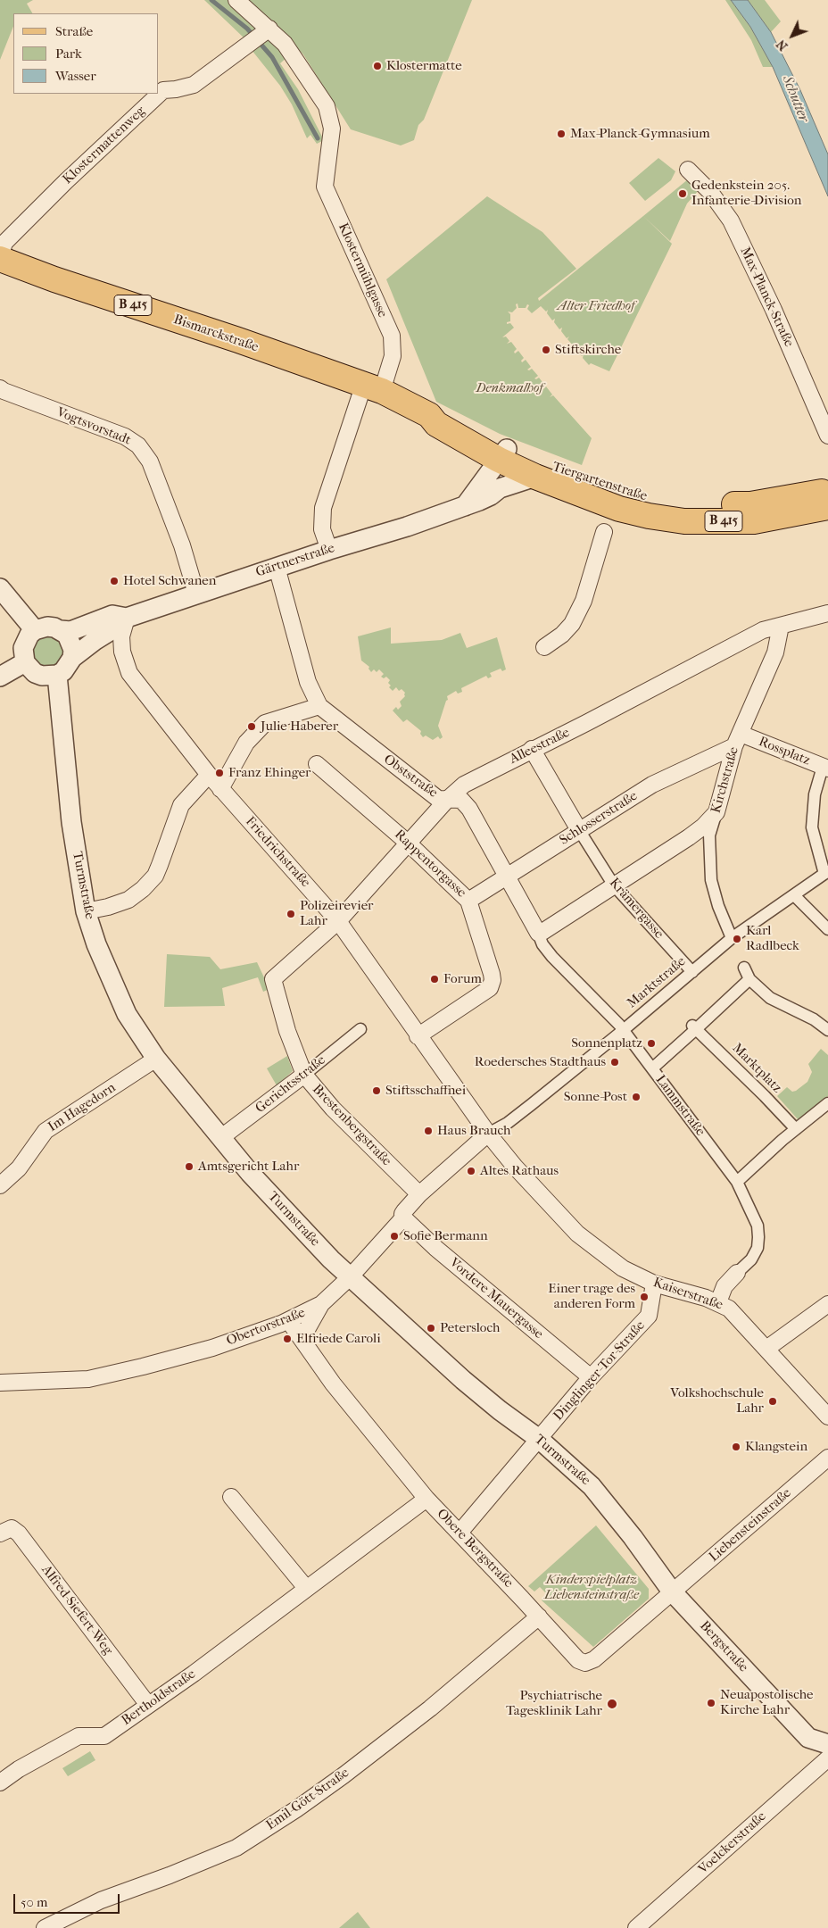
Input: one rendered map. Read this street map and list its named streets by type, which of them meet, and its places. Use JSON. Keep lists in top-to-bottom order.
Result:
{
  "streets": {
    "main road": ["B 415", "Bismarckstraße", "Tiergartenstraße"],
    "street": [
      "Klostermattenweg",
      "Klostermühlgasse",
      "Max-Planck-Straße",
      "Vogtsvorstadt",
      "Gärtnerstraße",
      "Alleestraße",
      "Rossplatz",
      "Obststraße",
      "Kirchstraße",
      "Schlosserstraße",
      "Friedrichstraße",
      "Rappentorgasse",
      "Turmstraße",
      "Krämergasse",
      "Marktstraße",
      "Marktplatz",
      "Gerichtsstraße",
      "Lammstraße",
      "Im Hagedorn",
      "Brestenbergstraße",
      "Kaiserstraße",
      "Vordere Mauergasse",
      "Obertorstraße",
      "Dinglinger-Tor-Straße",
      "Liebensteinstraße",
      "Obere Bergstraße",
      "Alfred-Siefert-Weg",
      "Bergstraße",
      "Bertholdstraße",
      "Emil-Gött-Straße",
      "Voelckerstraße"
    ]
  },
  "crossings": [
    ["Klostermattenweg", "Klostermühlgasse"],
    ["Klostermattenweg", "Bismarckstraße"],
    ["Klostermühlgasse", "Bismarckstraße"],
    ["Klostermühlgasse", "Gärtnerstraße"],
    ["Bismarckstraße", "Tiergartenstraße"],
    ["Vogtsvorstadt", "Gärtnerstraße"],
    ["Tiergartenstraße", "Gärtnerstraße"],
    ["Gärtnerstraße", "Obststraße"],
    ["Gärtnerstraße", "Friedrichstraße"],
    ["Gärtnerstraße", "Turmstraße"],
    ["Alleestraße", "Obststraße"],
    ["Alleestraße", "Kirchstraße"],
    ["Alleestraße", "Friedrichstraße"],
    ["Alleestraße", "Rappentorgasse"],
    ["Alleestraße", "Krämergasse"],
    ["Alleestraße", "Brestenbergstraße"],
    ["Rossplatz", "Kirchstraße"],
    ["Rossplatz", "Schlosserstraße"],
    ["Obststraße", "Schlosserstraße"],
    ["Obststraße", "Marktstraße"],
    ["Obststraße", "Lammstraße"],
    ["Kirchstraße", "Schlosserstraße"],
    ["Kirchstraße", "Marktstraße"],
    ["Schlosserstraße", "Rappentorgasse"],
    ["Schlosserstraße", "Krämergasse"],
    ["Friedrichstraße", "Rappentorgasse"],
    ["Friedrichstraße", "Marktstraße"],
    ["Friedrichstraße", "Brestenbergstraße"],
    ["Friedrichstraße", "Kaiserstraße"],
    ["Friedrichstraße", "Obertorstraße"],
    ["Turmstraße", "Gerichtsstraße"],
    ["Turmstraße", "Im Hagedorn"],
    ["Turmstraße", "Obertorstraße"],
    ["Turmstraße", "Dinglinger-Tor-Straße"],
    ["Turmstraße", "Liebensteinstraße"],
    ["Turmstraße", "Obere Bergstraße"],
    ["Turmstraße", "Bergstraße"],
    ["Krämergasse", "Marktstraße"],
    ["Marktstraße", "Lammstraße"],
    ["Marktstraße", "Kaiserstraße"],
    ["Marktstraße", "Obertorstraße"],
    ["Gerichtsstraße", "Brestenbergstraße"],
    ["Lammstraße", "Kaiserstraße"],
    ["Brestenbergstraße", "Obertorstraße"],
    ["Kaiserstraße", "Obertorstraße"],
    ["Kaiserstraße", "Dinglinger-Tor-Straße"],
    ["Vordere Mauergasse", "Obertorstraße"],
    ["Vordere Mauergasse", "Dinglinger-Tor-Straße"],
    ["Obertorstraße", "Obere Bergstraße"],
    ["Dinglinger-Tor-Straße", "Obere Bergstraße"],
    ["Liebensteinstraße", "Obere Bergstraße"],
    ["Liebensteinstraße", "Bergstraße"],
    ["Obere Bergstraße", "Bergstraße"],
    ["Obere Bergstraße", "Bertholdstraße"],
    ["Obere Bergstraße", "Emil-Gött-Straße"],
    ["Alfred-Siefert-Weg", "Bertholdstraße"],
    ["Bergstraße", "Voelckerstraße"]
  ],
  "water": ["Schutter"],
  "parks": ["Alter Friedhof", "Denkmalhof", "Kinderspielplatz Liebensteinstraße"],
  "places": [
    "Klostermatte",
    "Max-Planck-Gymnasium",
    "Gedenkstein 205. Infanterie-Division",
    "Stiftskirche",
    "Hotel Schwanen",
    "Julie Haberer",
    "Franz Ehinger",
    "Polizeirevier Lahr",
    "Karl Radlbeck",
    "Forum",
    "Sonnenplatz",
    "Roedersches Stadthaus",
    "Stiftsschaffnei",
    "Sonne-Post",
    "Haus Brauch",
    "Amtsgericht Lahr",
    "Altes Rathaus",
    "Sofie Bermann",
    "Einer trage des anderen Form",
    "Petersloch",
    "Elfriede Caroli",
    "Volkshochschule Lahr",
    "Klangstein",
    "Neuapostolische Kirche Lahr",
    "Psychiatrische Tagesklinik Lahr"
  ],
  "legend": ["Straße", "Park", "Wasser"],
  "scale_bar": "50 m",
  "north": "bottom left"
}
